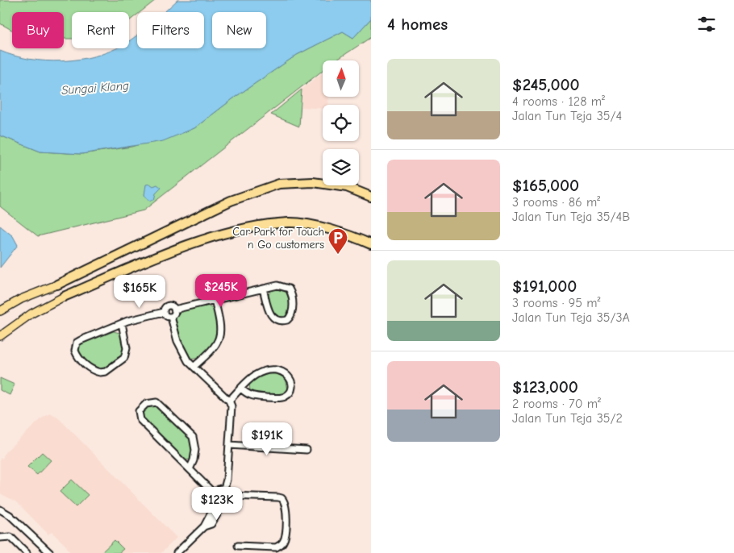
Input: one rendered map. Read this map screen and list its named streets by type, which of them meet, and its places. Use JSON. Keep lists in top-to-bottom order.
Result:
{
  "water": ["Sungai Klang"],
  "places": {
    "parking": ["Car Park for Touch n Go customers"]
  },
  "north": "top",
  "page": {
    "heading": "4 homes",
    "chip": [
      "Buy",
      "Rent",
      "Filters",
      "New"
    ],
    "list": [
      {
        "name": "$245,000",
        "note": "4 rooms · 128 m² · Jalan Tun Teja 35/4"
      },
      {
        "name": "$165,000",
        "note": "3 rooms · 86 m² · Jalan Tun Teja 35/4B"
      },
      {
        "name": "$191,000",
        "note": "3 rooms · 95 m² · Jalan Tun Teja 35/3A"
      },
      {
        "name": "$123,000",
        "note": "2 rooms · 70 m² · Jalan Tun Teja 35/2"
      }
    ],
    "price": [
      "$245K",
      "$165K",
      "$191K",
      "$123K"
    ]
  }
}
